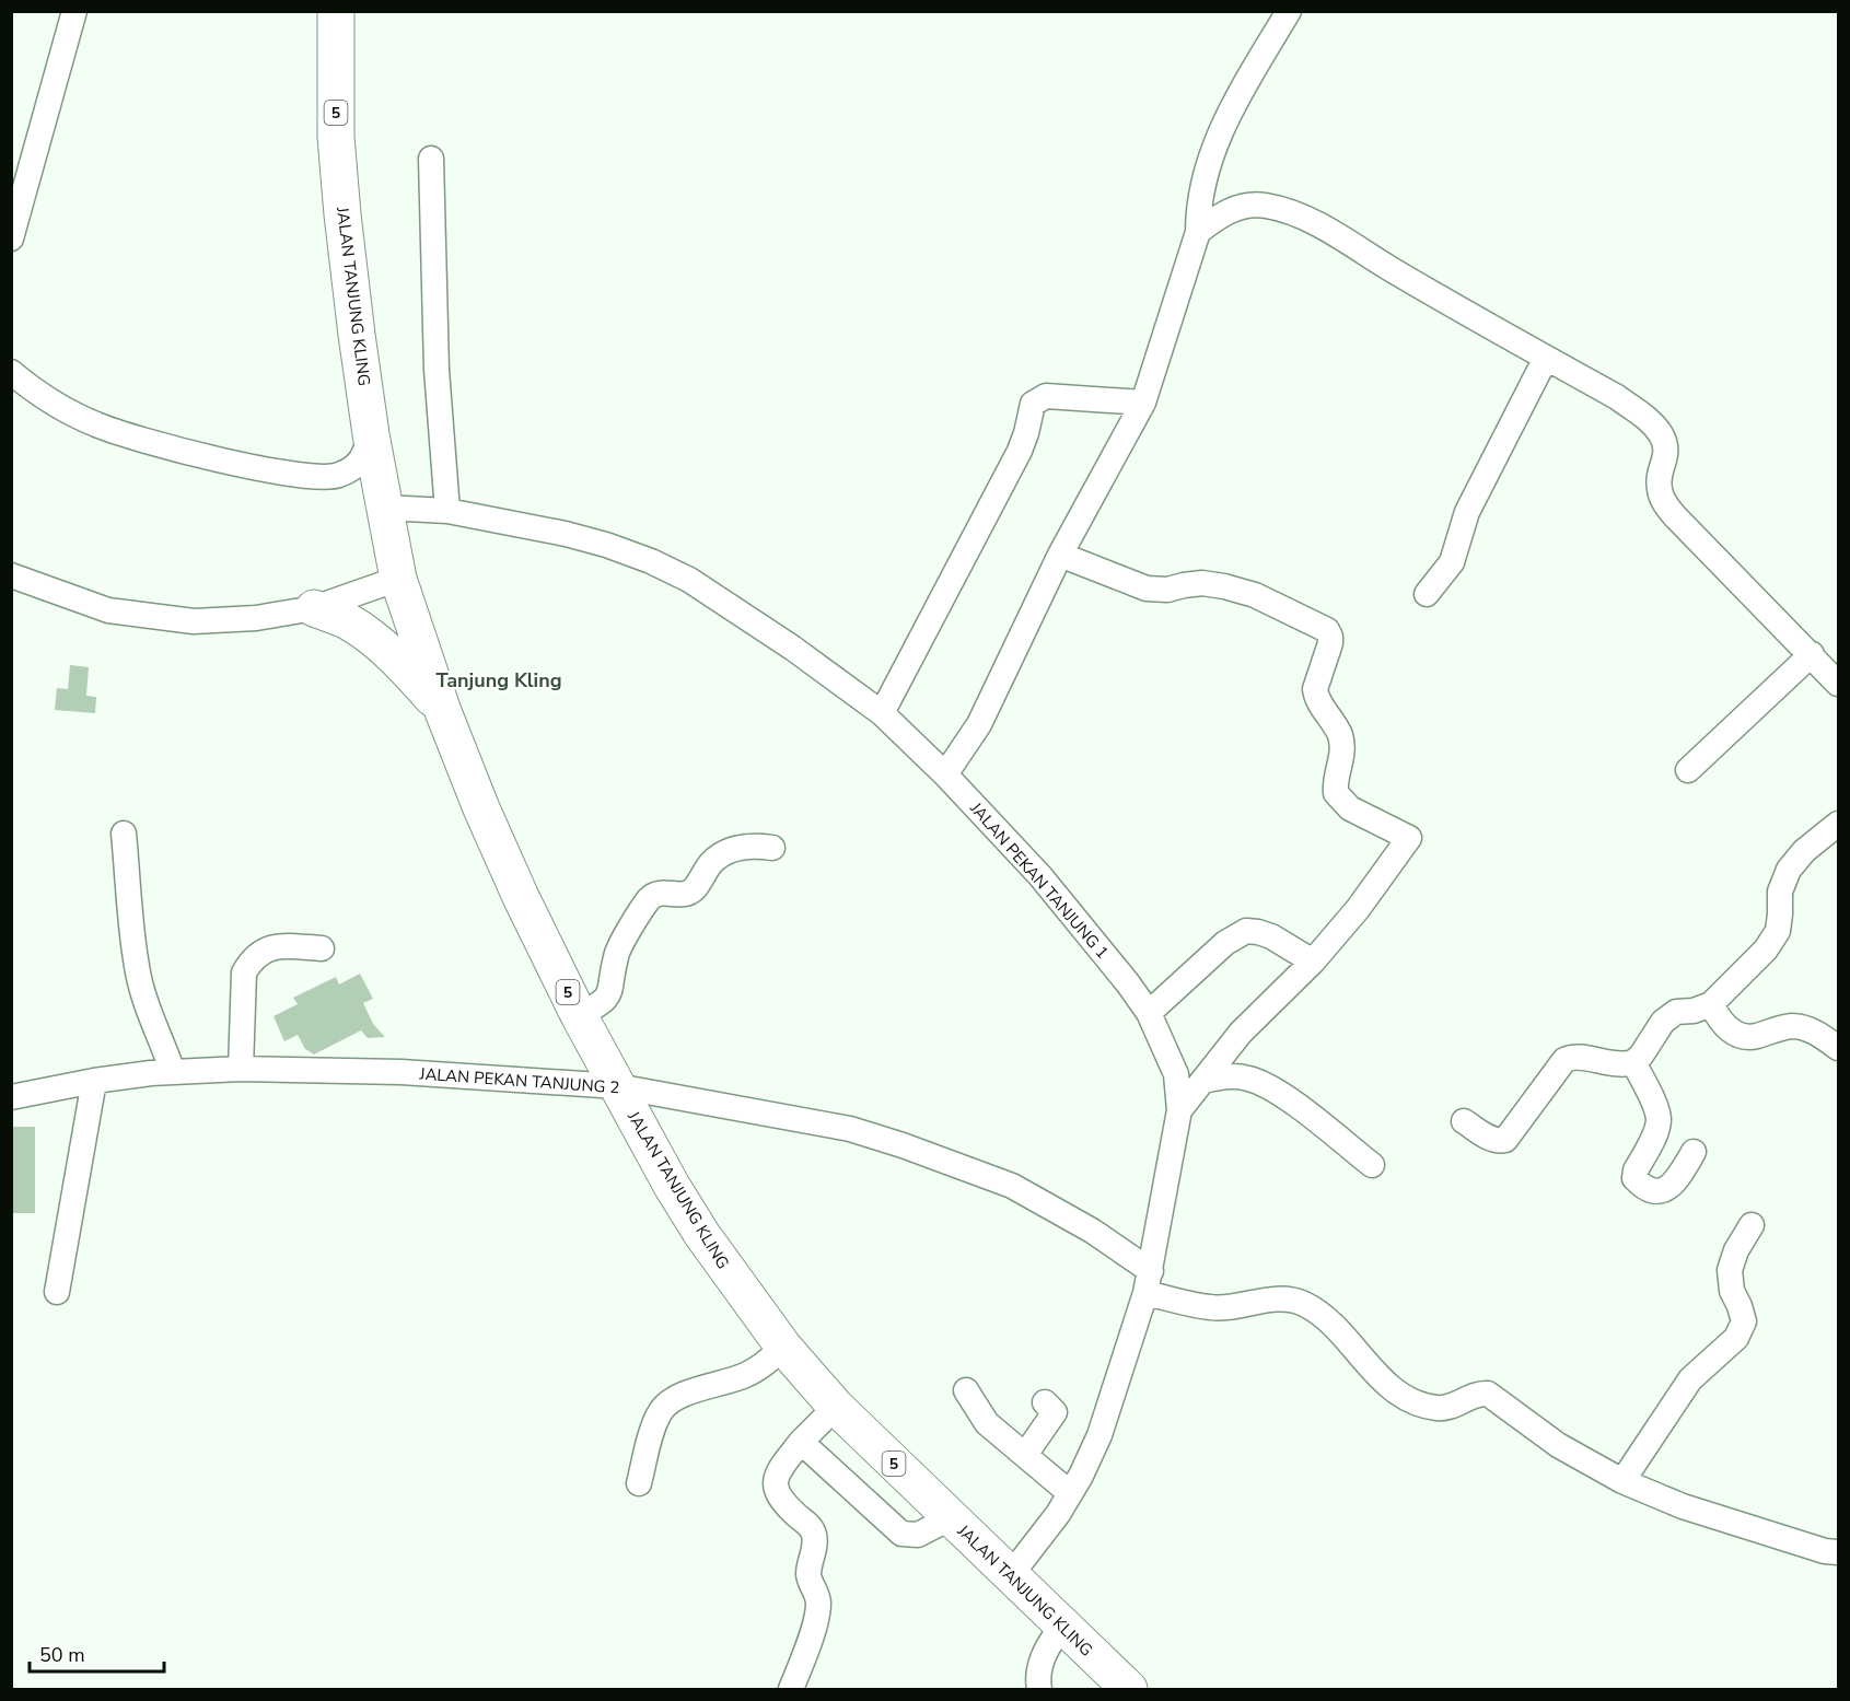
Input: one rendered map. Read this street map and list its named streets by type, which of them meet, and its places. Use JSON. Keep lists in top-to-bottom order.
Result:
{
  "streets": {
    "highway": ["5", "JALAN TANJUNG KLING"],
    "street": ["JALAN PEKAN TANJUNG 1", "JALAN PEKAN TANJUNG 2"]
  },
  "crossings": [
    ["JALAN TANJUNG KLING", "JALAN PEKAN TANJUNG 1"],
    ["JALAN TANJUNG KLING", "JALAN PEKAN TANJUNG 2"],
    ["JALAN PEKAN TANJUNG 1", "JALAN PEKAN TANJUNG 2"]
  ],
  "districts": ["Tanjung Kling"],
  "scale_bar": "50 m"
}
